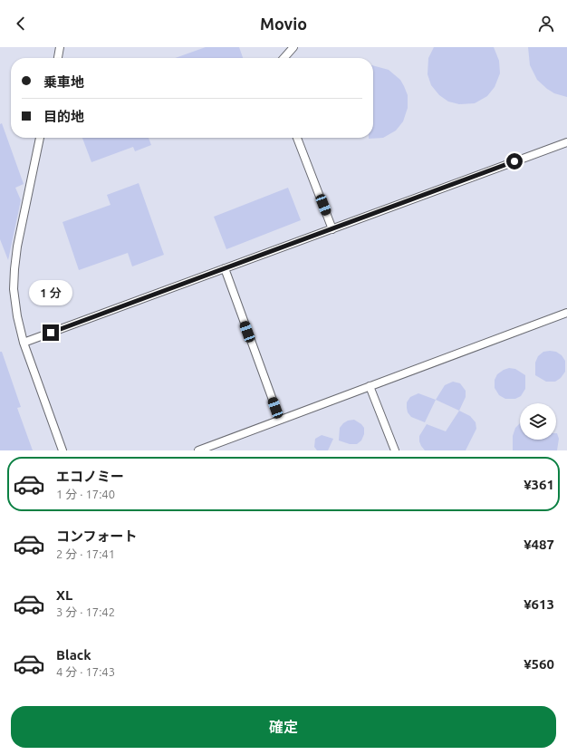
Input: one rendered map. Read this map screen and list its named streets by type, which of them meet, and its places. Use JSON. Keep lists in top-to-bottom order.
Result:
{
  "page": {
    "header": "Movio",
    "banner": ["乗車地", "目的地"],
    "bubble": "1 分",
    "list": [
      {
        "name": "エコノミー",
        "note": "1 分 · 17:40",
        "value": "¥361"
      },
      {
        "name": "コンフォート",
        "note": "2 分 · 17:41",
        "value": "¥487"
      },
      {
        "name": "XL",
        "note": "3 分 · 17:42",
        "value": "¥613"
      },
      {
        "name": "Black",
        "note": "4 分 · 17:43",
        "value": "¥560"
      }
    ],
    "buttons": "確定"
  }
}
